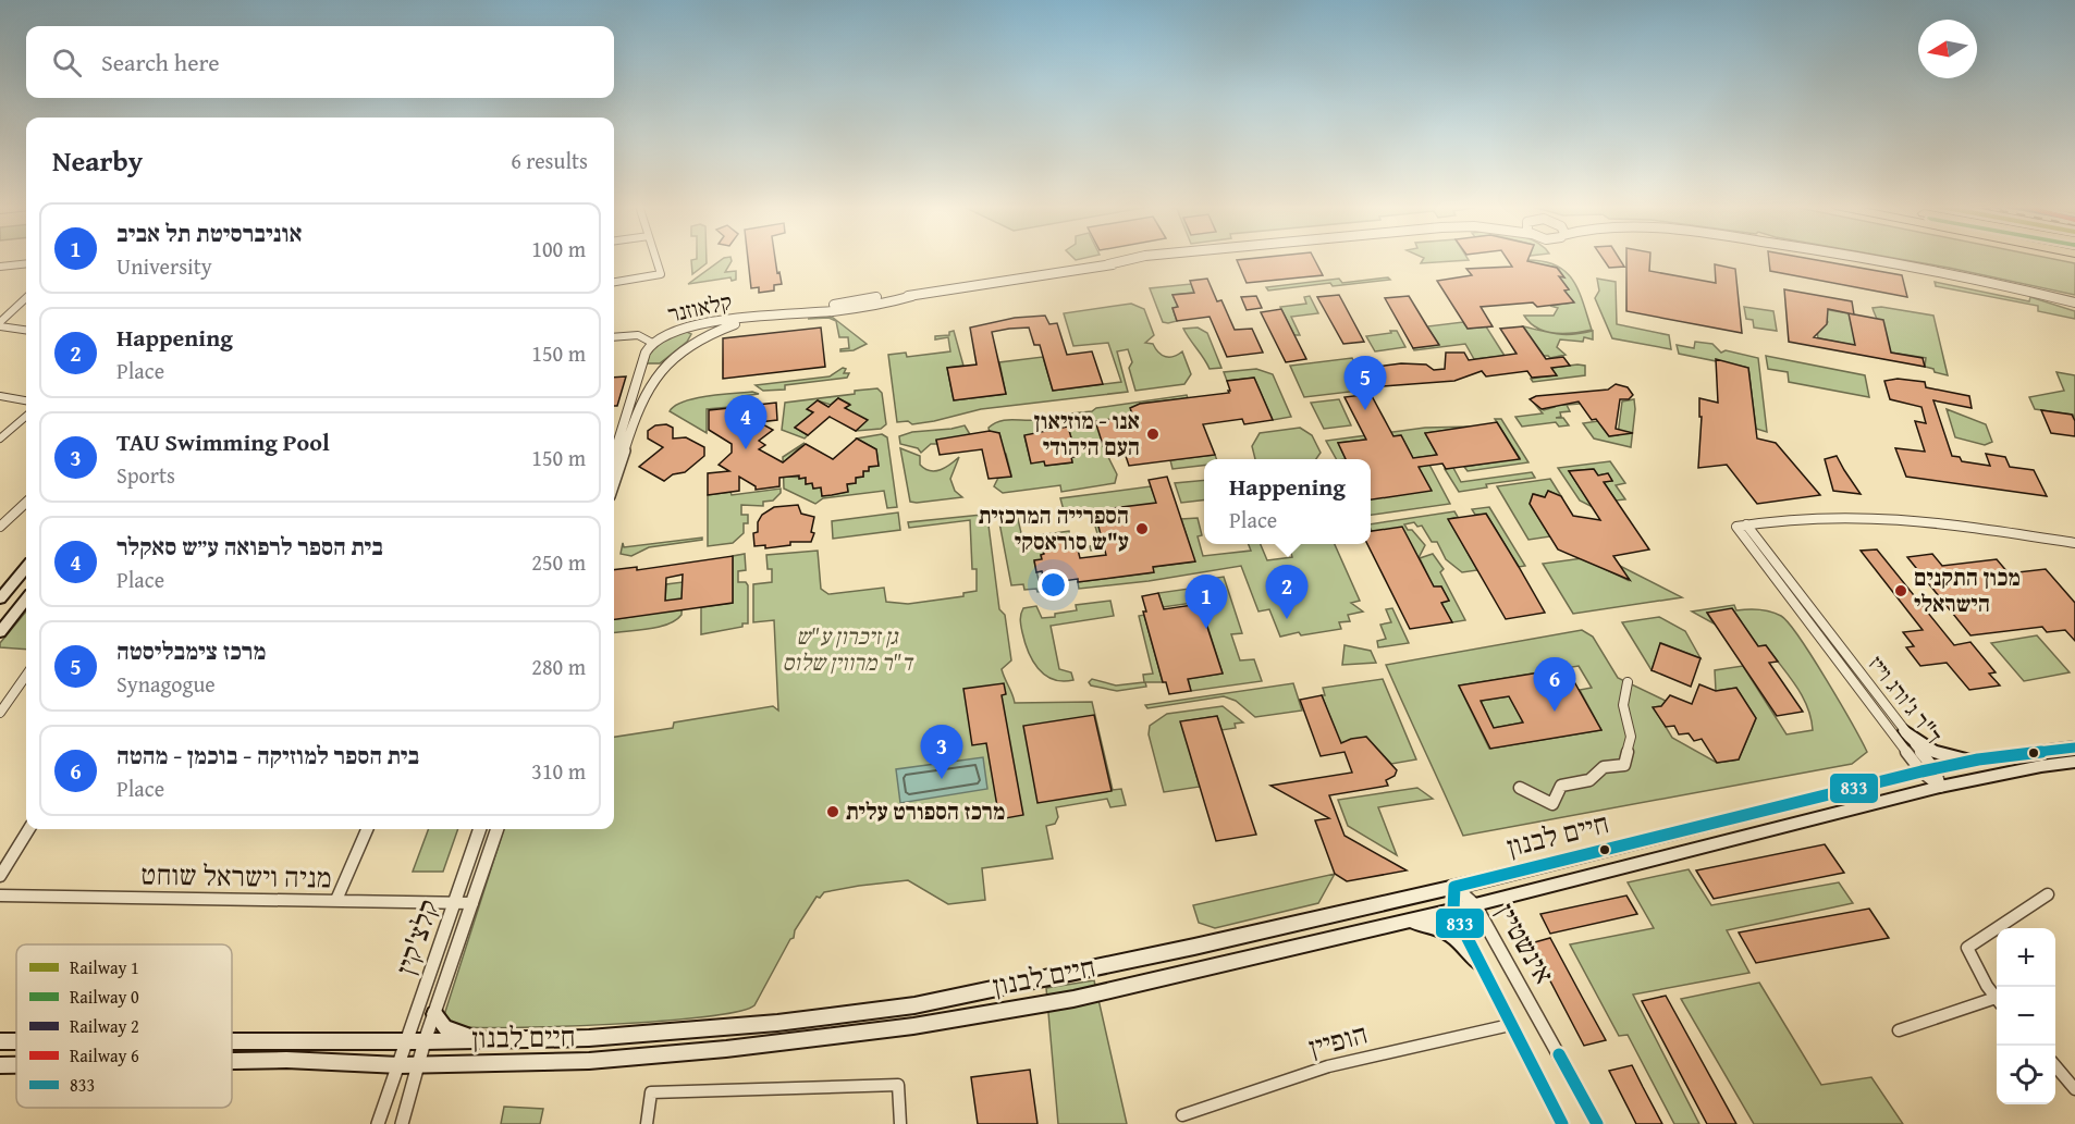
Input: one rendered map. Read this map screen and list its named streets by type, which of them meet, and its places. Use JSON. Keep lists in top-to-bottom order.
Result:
{
  "streets": {
    "main road": ["חיים לבנון"],
    "street": [
      "קלאוזנר",
      "ד\"ר ג'ורג וייז",
      "מניה וישראל שוחט",
      "קלצ'קין",
      "אינשטיין",
      "הופיין"
    ]
  },
  "crossings": [
    ["ד\"ר ג'ורג וייז", "חיים לבנון"],
    ["חיים לבנון", "קלצ'קין"],
    ["חיים לבנון", "אינשטיין"],
    ["מניה וישראל שוחט", "קלצ'קין"],
    ["אינשטיין", "הופיין"]
  ],
  "parks": ["גן זיכרון ע\"ש ד\"ר מרווין שלוס"],
  "places": [
    "אנו - מוזיאון העם היהודי",
    "הספרייה המרכזית ע\"ש סוראסקי",
    "מכון התקנים הישראלי",
    "מרכז הספורט עלית"
  ],
  "lines": ["transit line 833"],
  "legend": [
    "Railway 1",
    "Railway 0",
    "Railway 2",
    "Railway 6",
    "833"
  ],
  "north": "left",
  "page": {
    "search": "Search here",
    "heading": ["Nearby", "6 results"],
    "list": [
      {
        "mark": "1",
        "name": "אוניברסיטת תל אביב",
        "note": "University",
        "value": "100 m"
      },
      {
        "mark": "2",
        "name": "Happening",
        "note": "Place",
        "value": "150 m"
      },
      {
        "mark": "3",
        "name": "TAU Swimming Pool",
        "note": "Sports",
        "value": "150 m"
      },
      {
        "mark": "4",
        "name": "בית הספר לרפואה ע״ש סאקלר",
        "note": "Place",
        "value": "250 m"
      },
      {
        "mark": "5",
        "name": "מרכז צימבליסטה",
        "note": "Synagogue",
        "value": "280 m"
      },
      {
        "mark": "6",
        "name": "בית הספר למוזיקה - בוכמן - מהטה",
        "note": "Place",
        "value": "310 m"
      }
    ],
    "pins": [
      "5",
      "4",
      "2",
      "1",
      "6",
      "3"
    ],
    "popup": ["Happening", "Place"],
    "map_buttons": ["+", "−"]
  }
}
